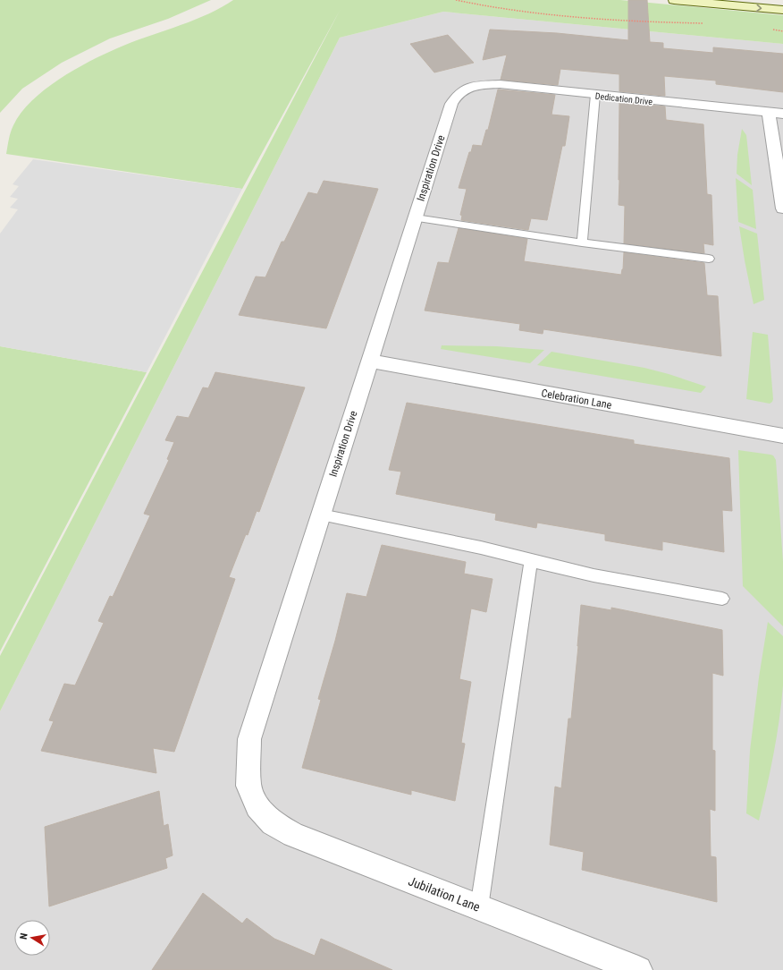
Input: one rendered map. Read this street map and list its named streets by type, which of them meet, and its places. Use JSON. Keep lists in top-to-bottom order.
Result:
{
  "streets": {
    "street": [
      "Dedication Drive",
      "Inspiration Drive",
      "Celebration Lane",
      "Jubilation Lane"
    ]
  },
  "crossings": [
    ["Dedication Drive", "Inspiration Drive"],
    ["Inspiration Drive", "Celebration Lane"],
    ["Inspiration Drive", "Jubilation Lane"]
  ],
  "north": "left"
}
